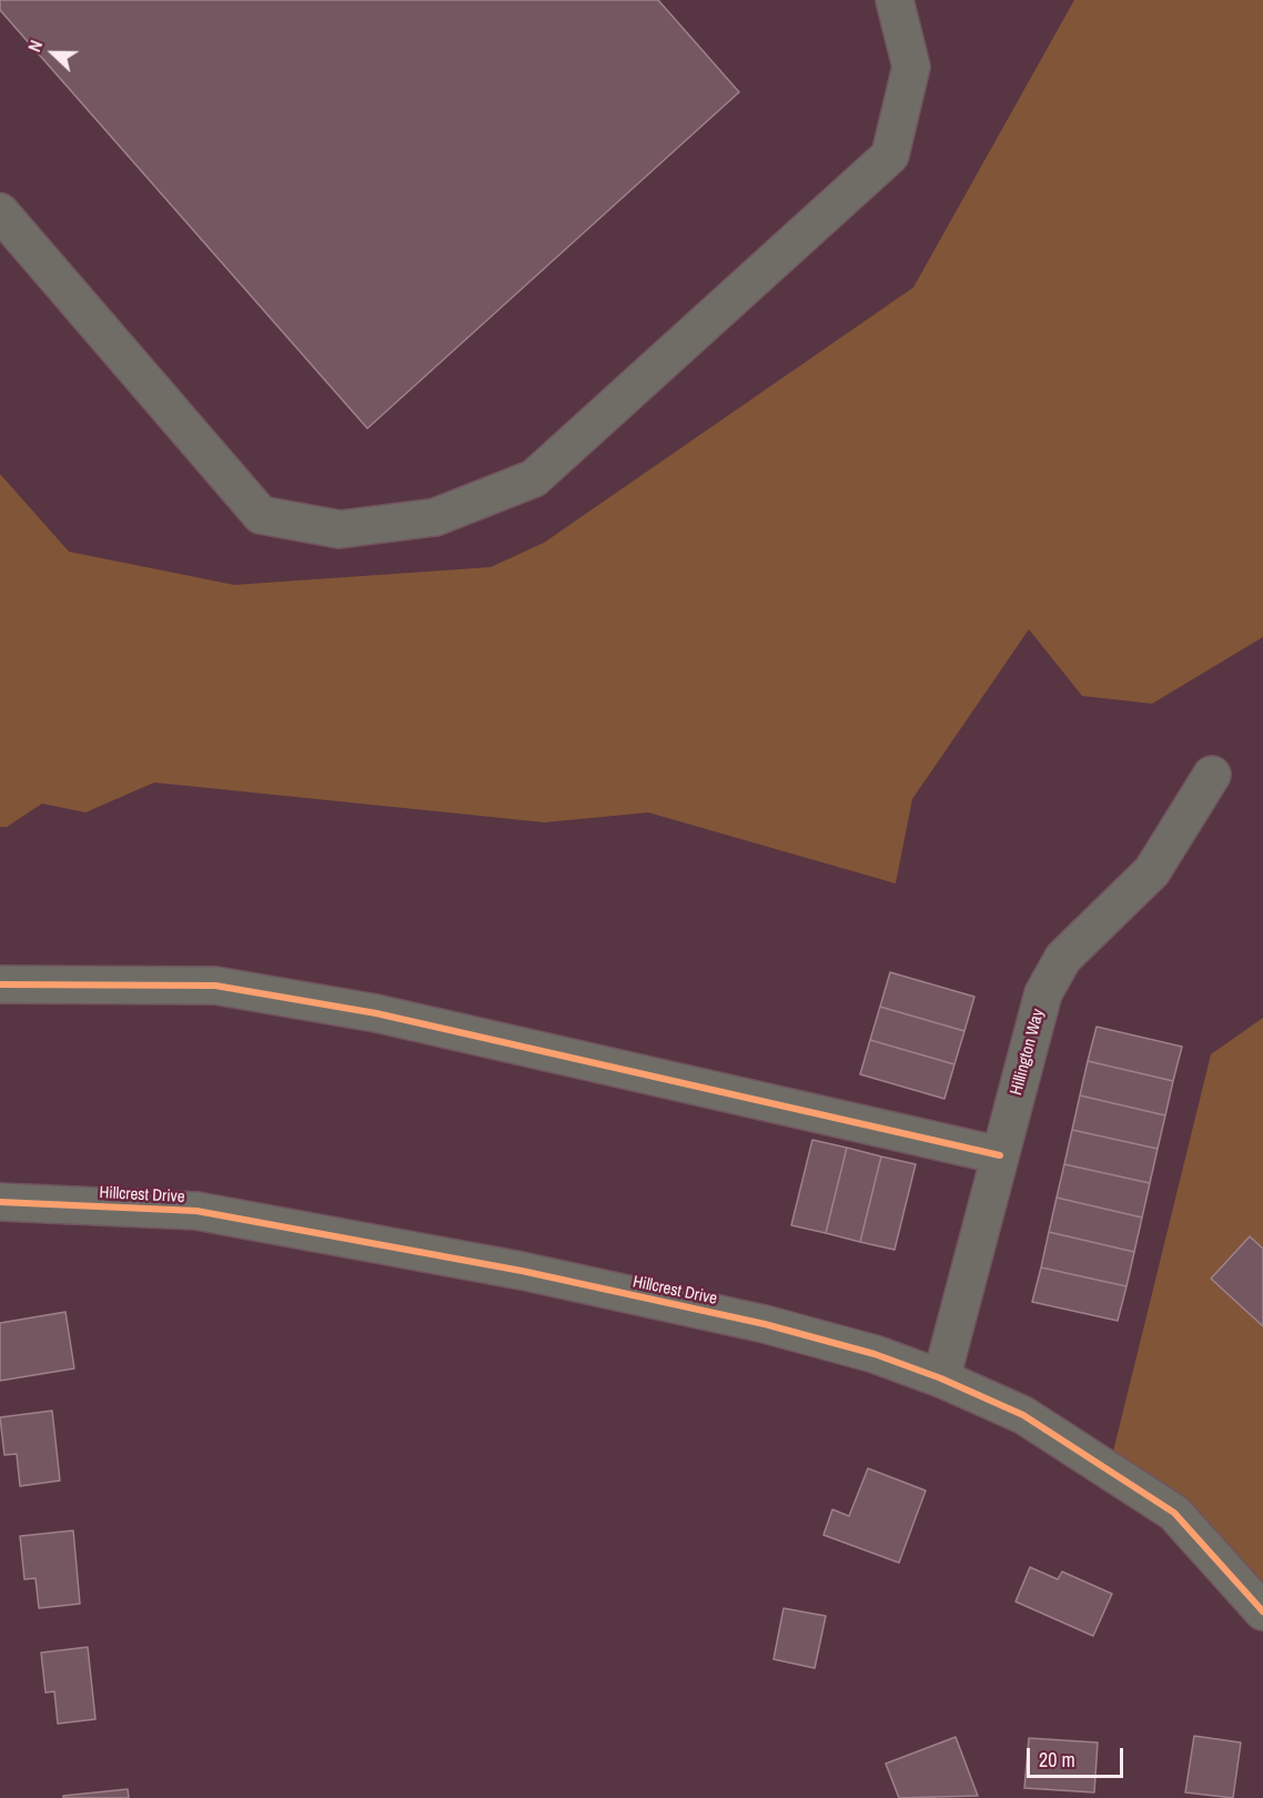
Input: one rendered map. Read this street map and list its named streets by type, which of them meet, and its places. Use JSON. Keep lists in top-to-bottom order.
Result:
{
  "streets": {
    "street": ["Hillington Way", "Hillcrest Drive"]
  },
  "crossings": [
    ["Hillington Way", "Hillcrest Drive"]
  ],
  "scale_bar": "20 m",
  "north": "left"
}
